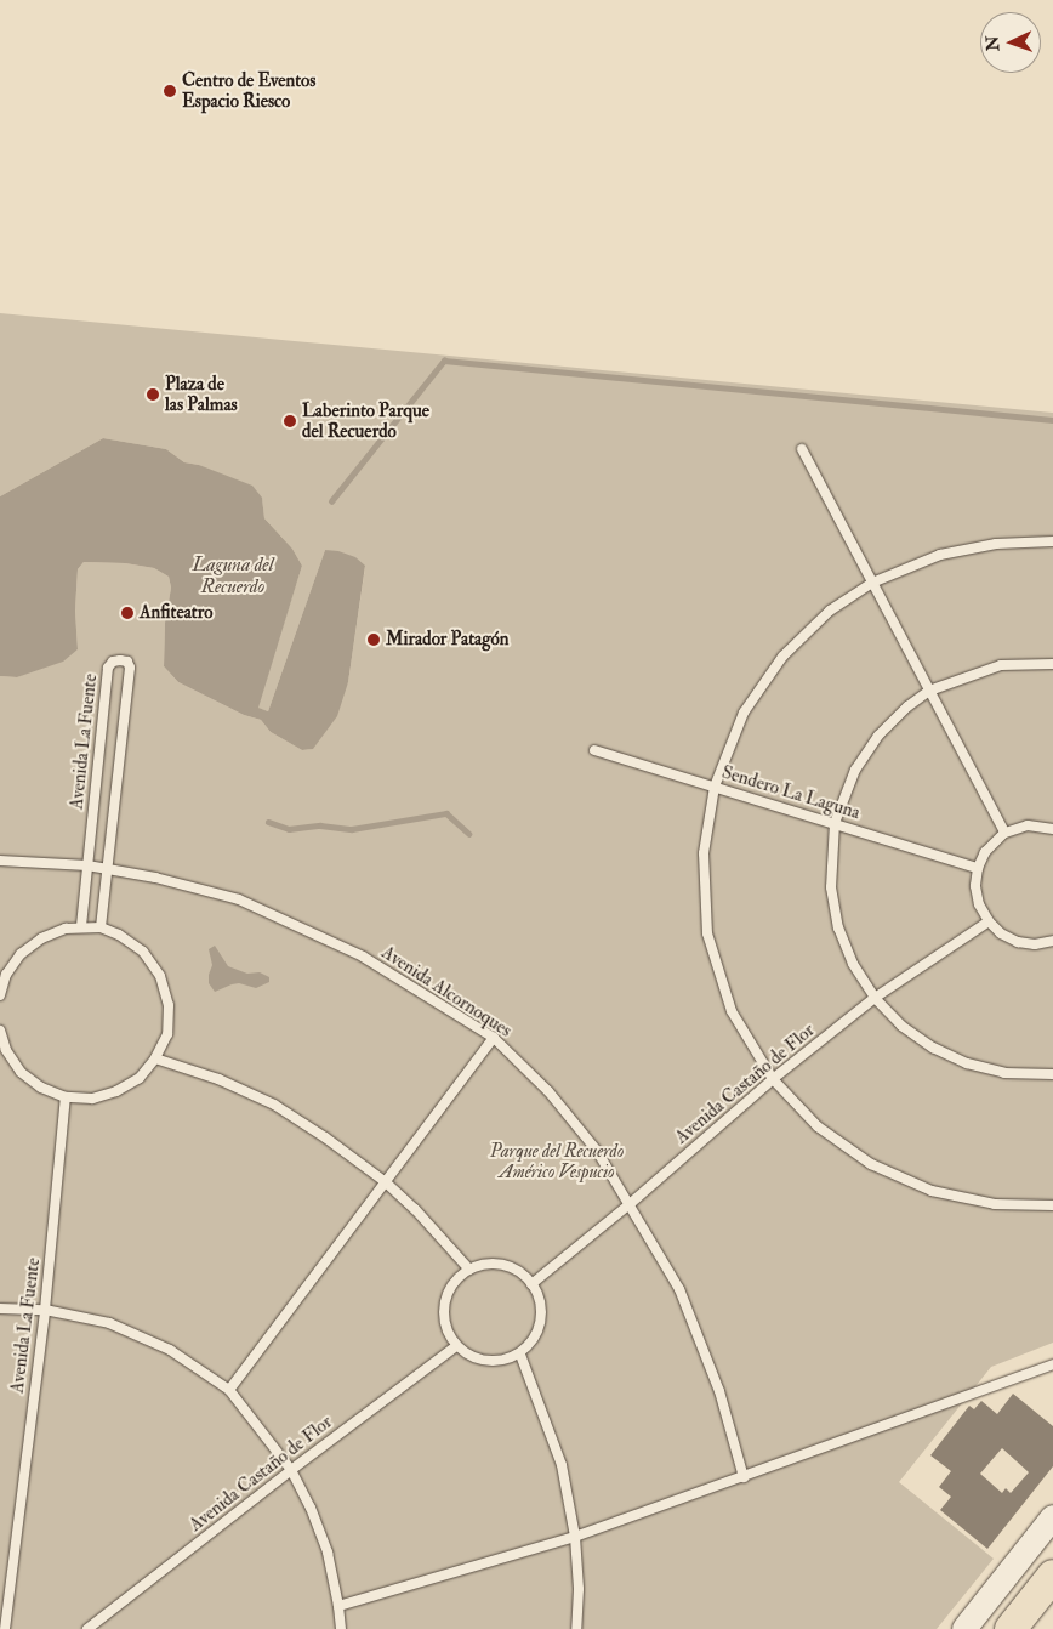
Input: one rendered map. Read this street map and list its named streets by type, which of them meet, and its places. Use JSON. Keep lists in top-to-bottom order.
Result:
{
  "streets": {
    "lane": [
      "Avenida La Fuente",
      "Sendero La Laguna",
      "Avenida Alcornoques",
      "Avenida Castaño de Flor"
    ]
  },
  "crossings": [
    ["Avenida La Fuente", "Avenida Alcornoques"],
    ["Avenida Alcornoques", "Avenida Castaño de Flor"]
  ],
  "water": ["Laguna del Recuerdo"],
  "parks": ["Parque del Recuerdo Américo Vespucio"],
  "places": [
    "Centro de Eventos Espacio Riesco",
    "Plaza de las Palmas",
    "Laberinto Parque del Recuerdo",
    "Anfiteatro",
    "Mirador Patagón"
  ],
  "north": "left"
}
